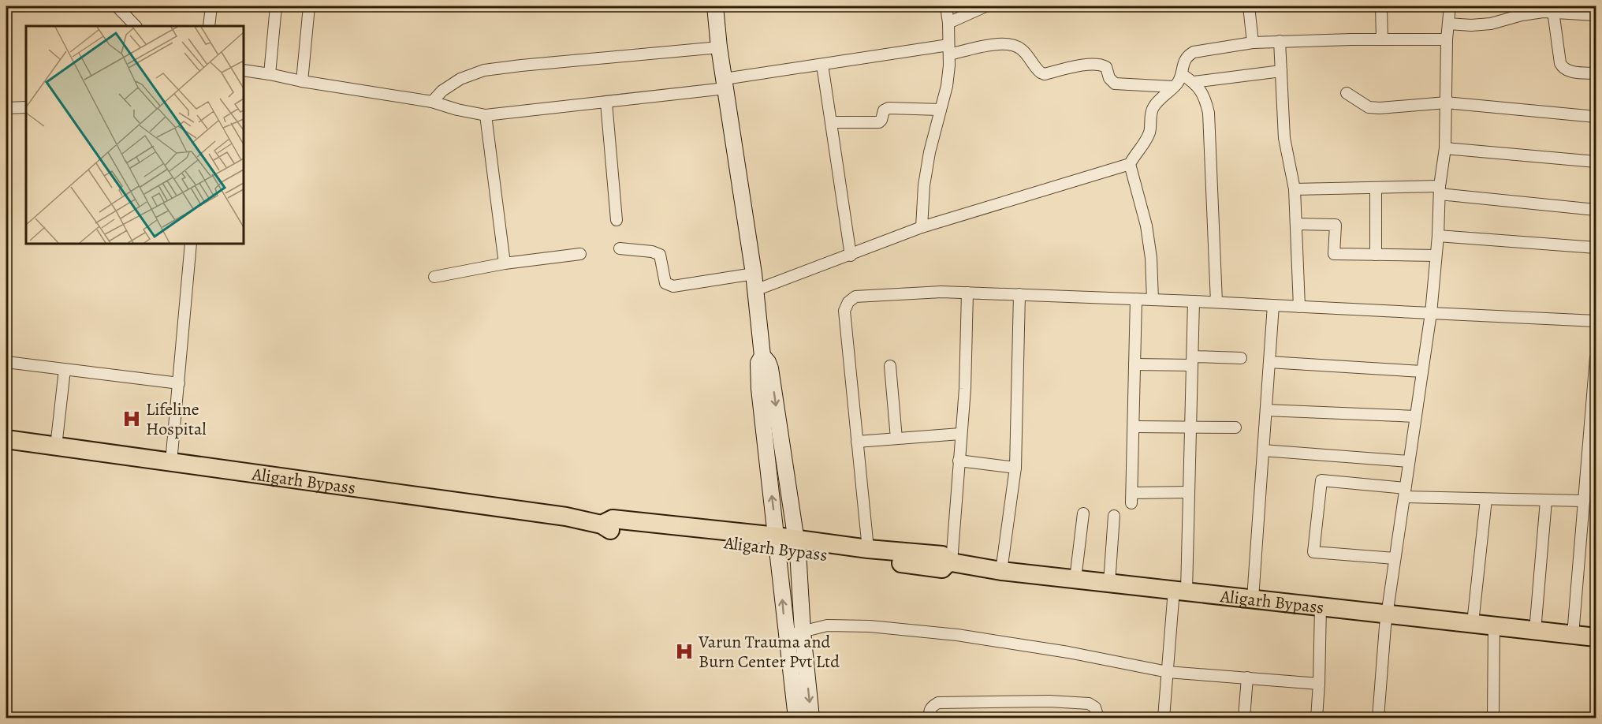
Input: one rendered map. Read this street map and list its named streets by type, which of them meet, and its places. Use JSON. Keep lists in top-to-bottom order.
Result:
{
  "streets": {
    "highway": ["Aligarh Bypass"]
  },
  "places": {
    "hospital": ["Lifeline Hospital", "Varun Trauma and Burn Center Pvt Ltd"]
  }
}
